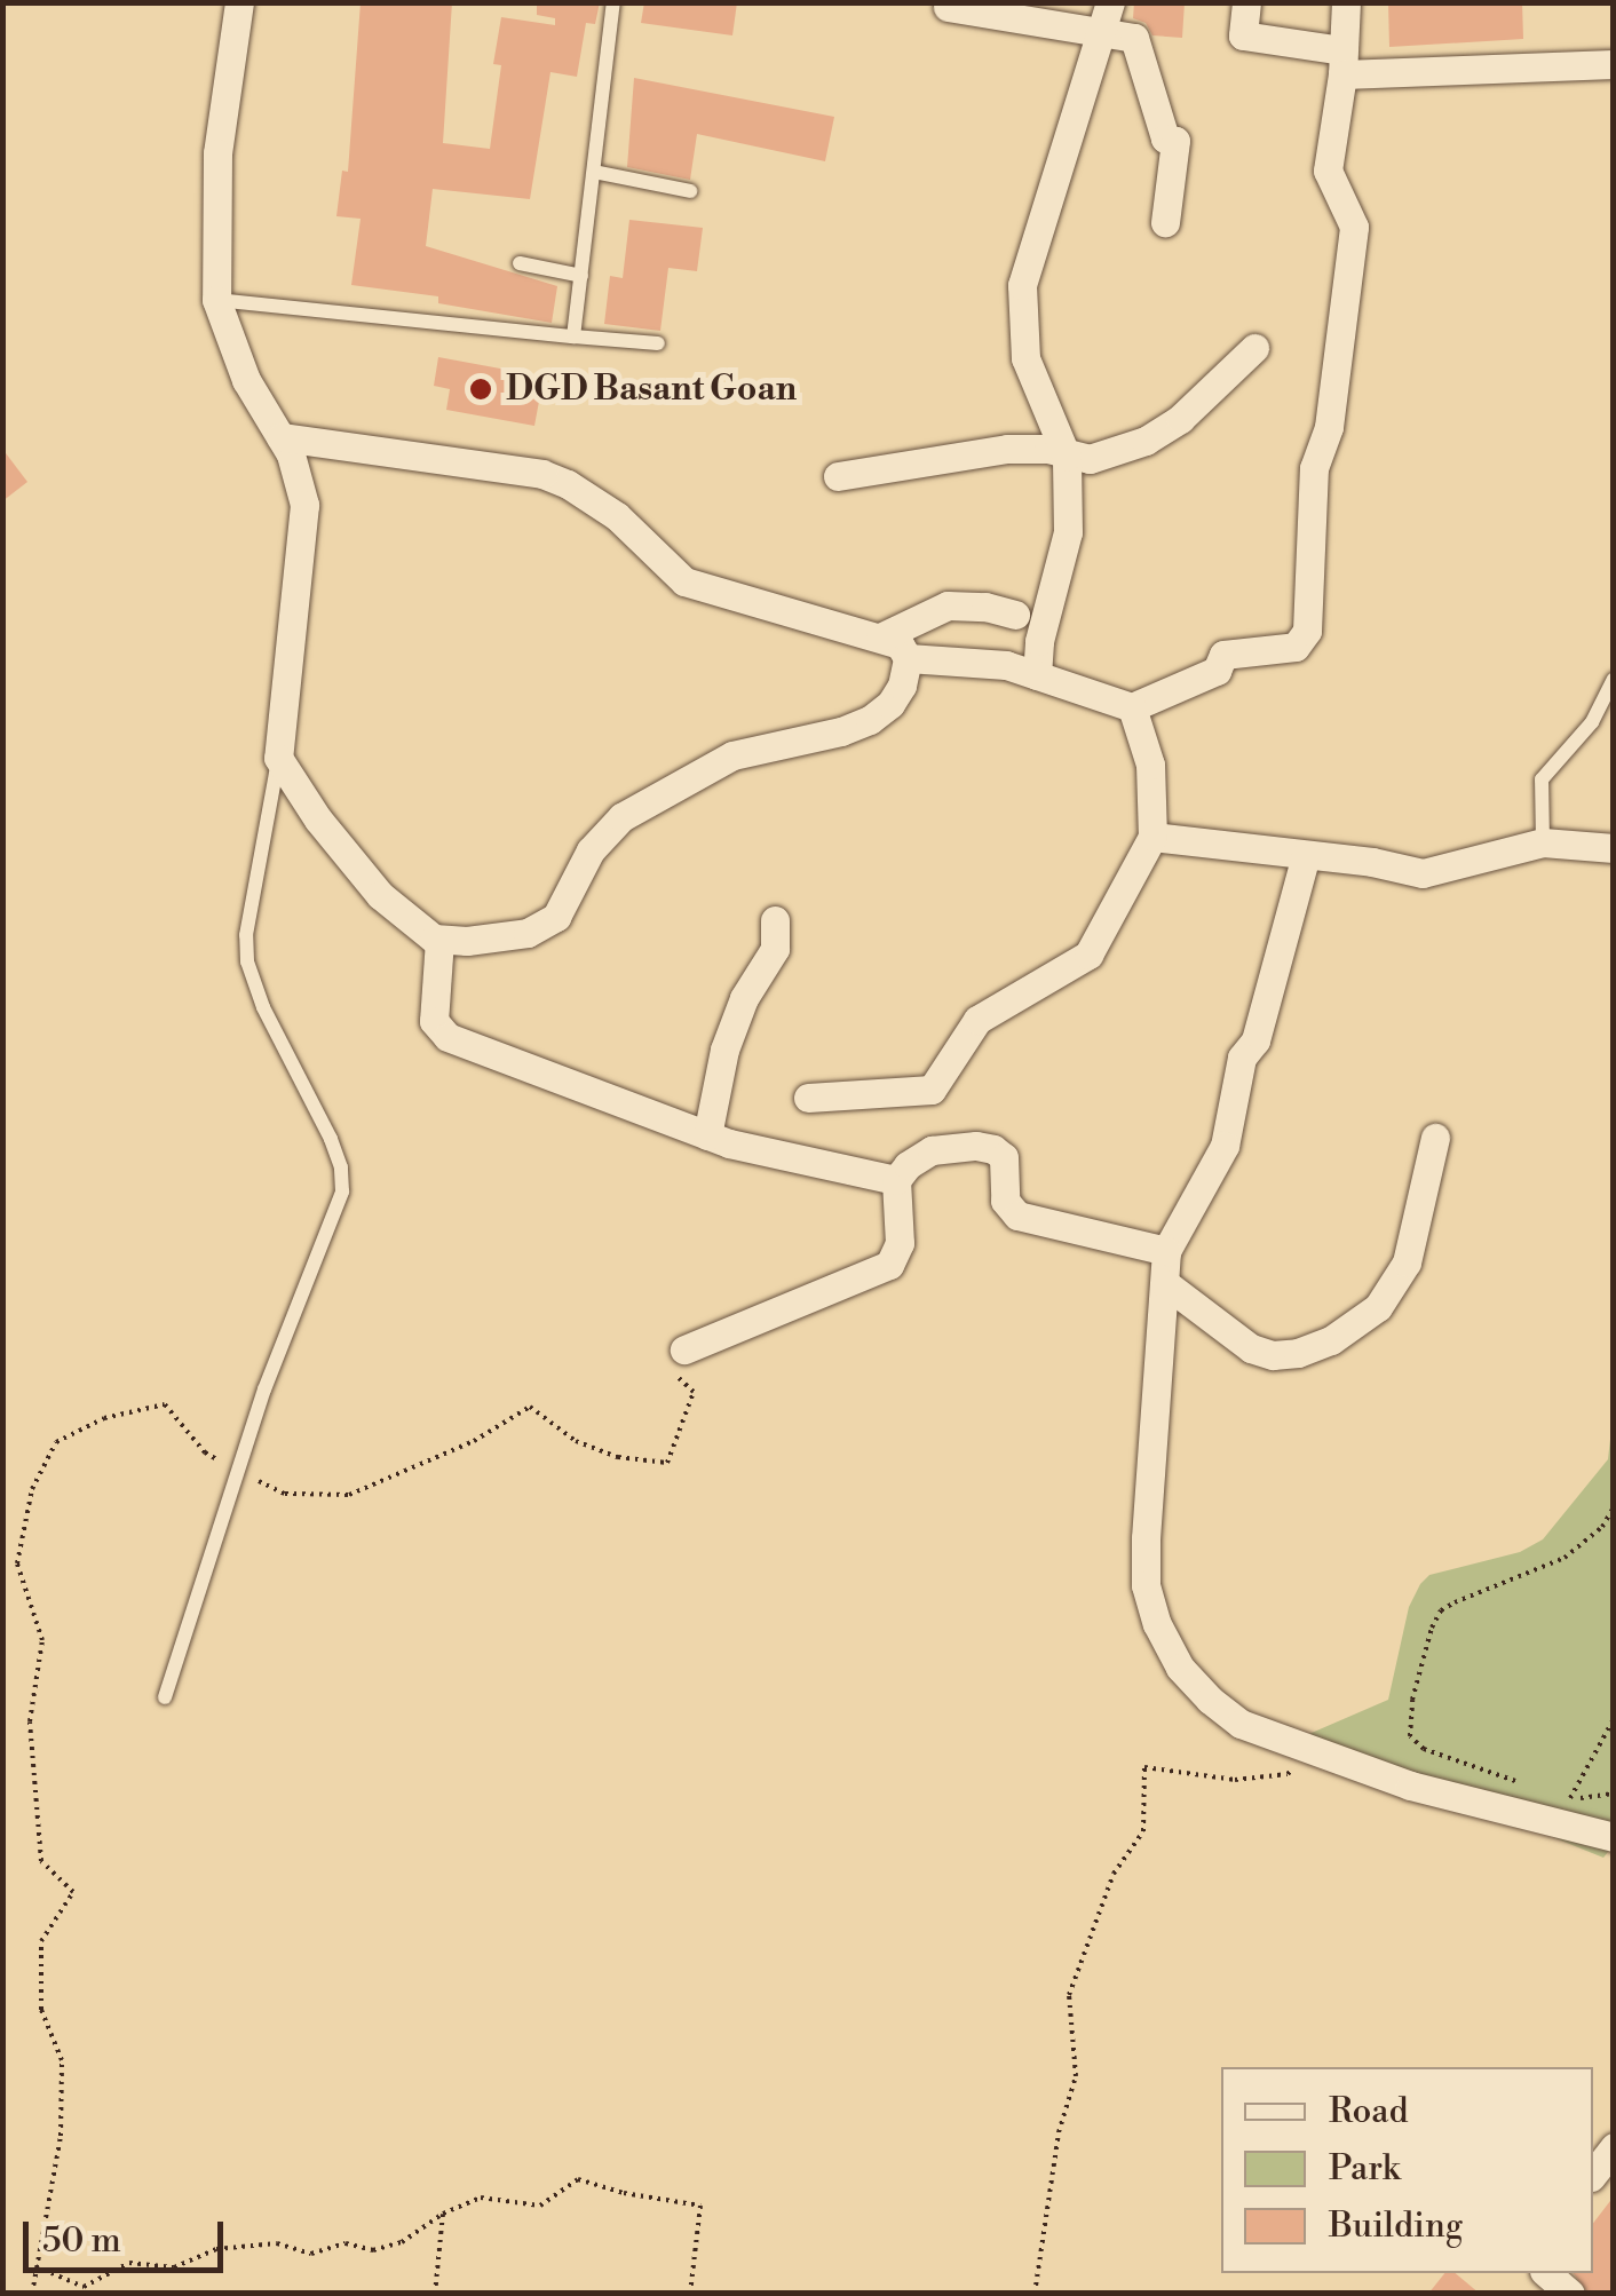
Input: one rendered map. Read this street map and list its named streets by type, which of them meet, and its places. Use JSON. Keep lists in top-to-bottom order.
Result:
{
  "places": ["DGD Basant Goan"],
  "legend": ["Road", "Park", "Building"],
  "scale_bar": "50 m"
}
